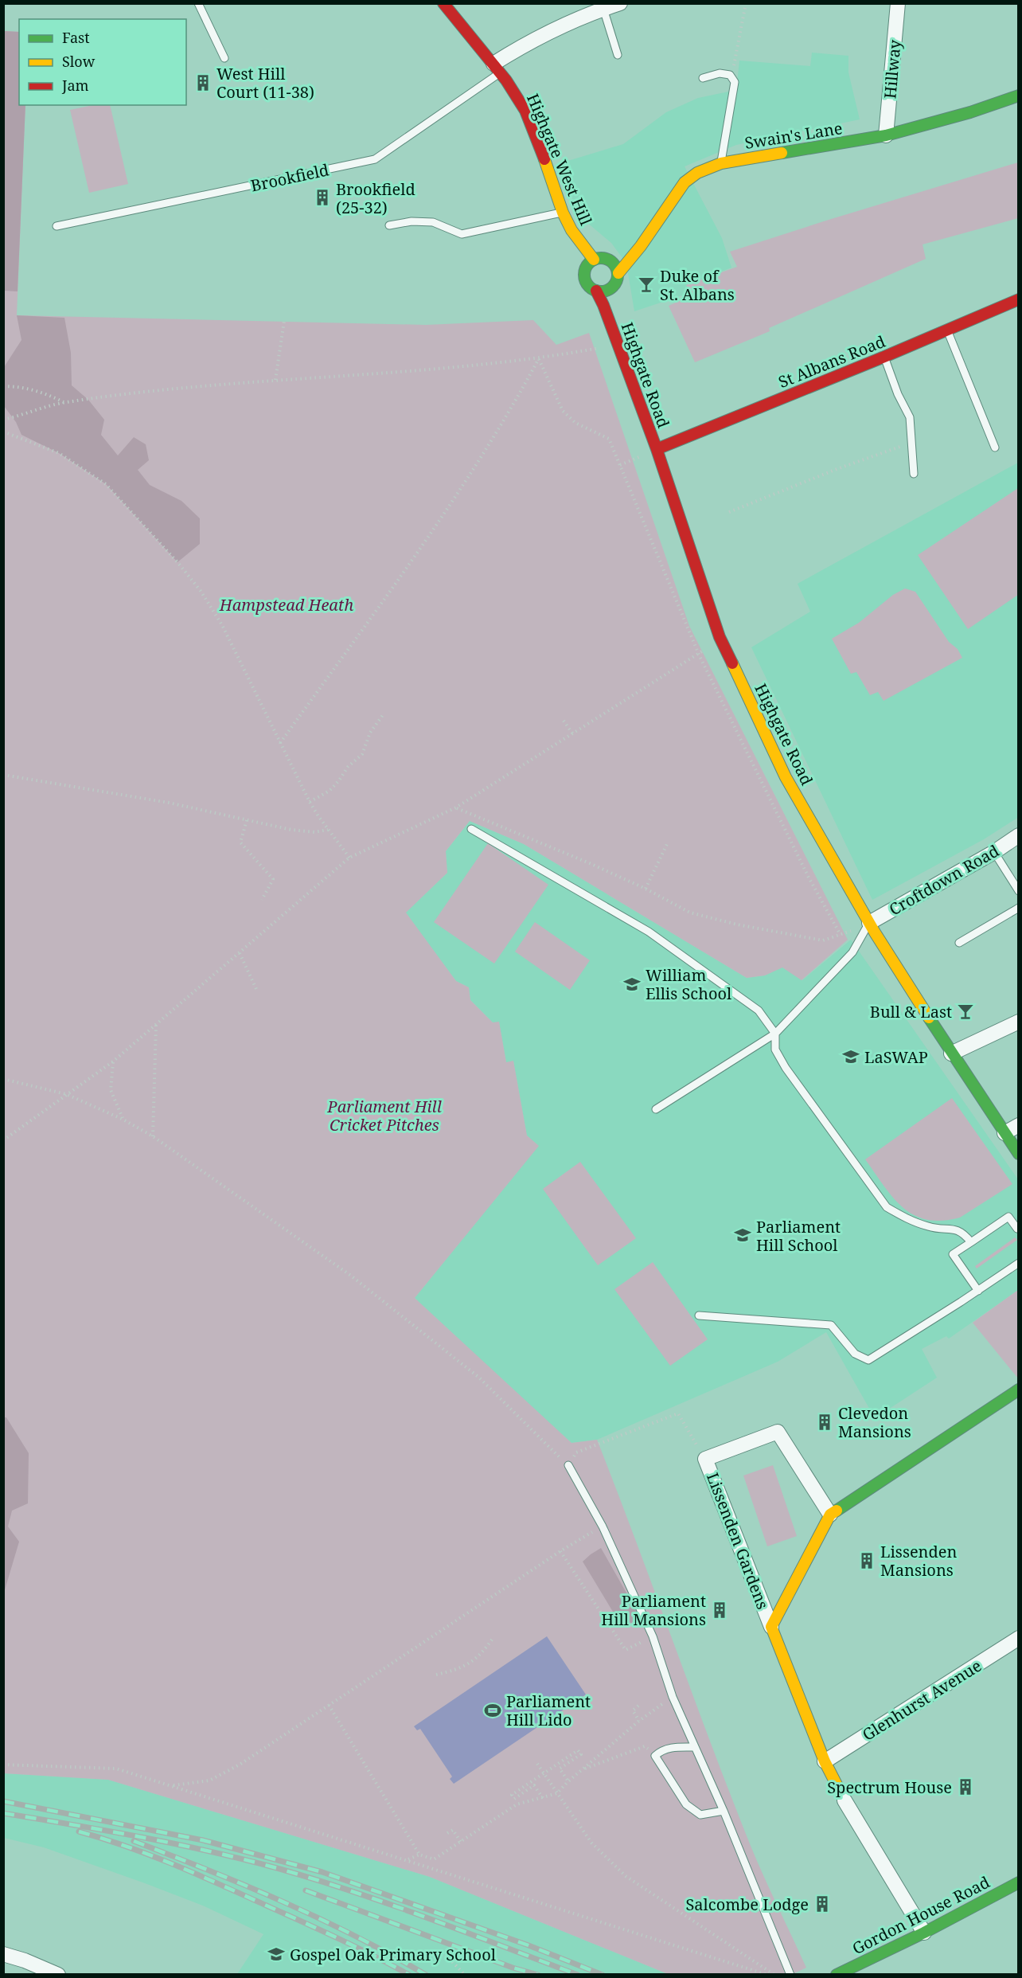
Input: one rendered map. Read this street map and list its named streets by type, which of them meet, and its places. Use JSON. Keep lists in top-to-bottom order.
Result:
{
  "streets": {
    "street": [
      "Hillway",
      "Swain's Lane",
      "Highgate West Hill",
      "St Albans Road",
      "Highgate Road",
      "Croftdown Road",
      "Lissenden Gardens",
      "Glenhurst Avenue",
      "Gordon House Road"
    ],
    "lane": ["Brookfield"]
  },
  "crossings": [
    ["Hillway", "Swain's Lane"],
    ["Swain's Lane", "Highgate West Hill"],
    ["Swain's Lane", "Highgate Road"],
    ["Highgate West Hill", "Brookfield"],
    ["Highgate West Hill", "Highgate Road"],
    ["St Albans Road", "Highgate Road"],
    ["Highgate Road", "Croftdown Road"],
    ["Lissenden Gardens", "Glenhurst Avenue"],
    ["Lissenden Gardens", "Gordon House Road"]
  ],
  "parks": ["Hampstead Heath", "Parliament Hill Cricket Pitches"],
  "places": {
    "building": [
      "West Hill Court (11-38)",
      "Brookfield (25-32)",
      "Clevedon Mansions",
      "Lissenden Mansions",
      "Parliament Hill Mansions",
      "Spectrum House",
      "Salcombe Lodge"
    ],
    "bar": ["Duke of St. Albans", "Bull & Last"],
    "school or university": [
      "William Ellis School",
      "LaSWAP",
      "Parliament Hill School",
      "Gospel Oak Primary School"
    ],
    "sports": ["Parliament Hill Lido"]
  },
  "legend": ["Fast", "Slow", "Jam"]
}
